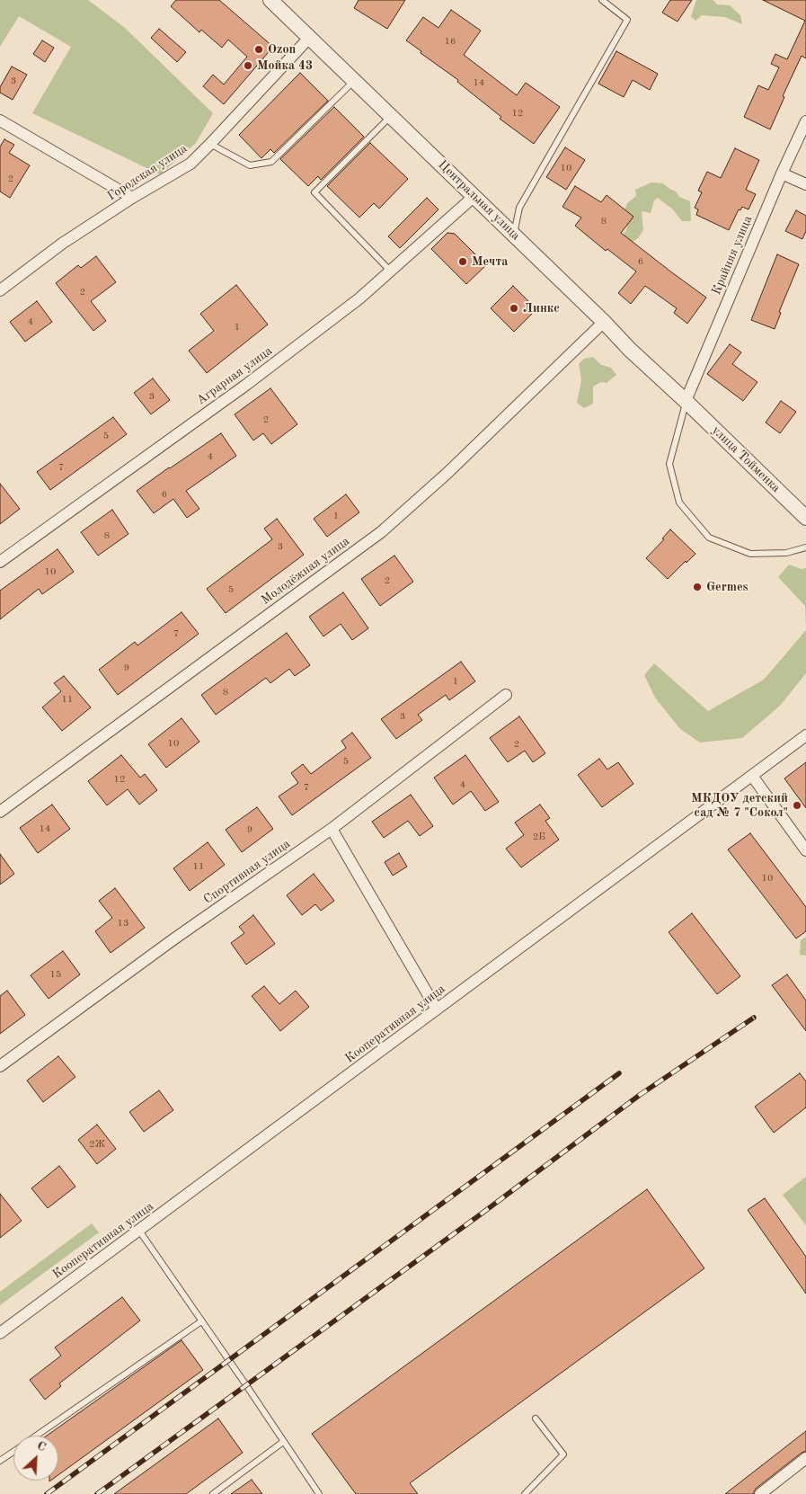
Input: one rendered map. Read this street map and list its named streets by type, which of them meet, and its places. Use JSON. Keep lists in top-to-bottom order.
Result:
{
  "streets": {
    "street": [
      "Городская улица",
      "Центральная улица",
      "Крайняя улица",
      "Аграрная улица",
      "улица Тойменка",
      "Молодёжная улица",
      "Спортивная улица",
      "Кооперативная улица"
    ]
  },
  "crossings": [
    ["Городская улица", "Центральная улица"],
    ["Центральная улица", "Крайняя улица"],
    ["Центральная улица", "Аграрная улица"],
    ["Центральная улица", "улица Тойменка"],
    ["Центральная улица", "Молодёжная улица"],
    ["Крайняя улица", "улица Тойменка"]
  ],
  "places": [
    "Ozon",
    "Мойка 43",
    "Мечта",
    "Линкс",
    "Germes",
    "МКДОУ детский сад № 7 \"Сокол\""
  ],
  "house_numbers": [
    "16",
    "3",
    "14",
    "12",
    "10",
    "2",
    "8",
    "6",
    "2",
    "4",
    "1",
    "3",
    "2",
    "5",
    "4",
    "7",
    "6",
    "1",
    "8",
    "3",
    "10",
    "2",
    "5",
    "7",
    "9",
    "1",
    "8",
    "11",
    "3",
    "10",
    "2",
    "5",
    "12",
    "4",
    "7",
    "14",
    "9",
    "2Б",
    "11",
    "10",
    "13",
    "15",
    "2Ж"
  ],
  "north": "top right"
}
